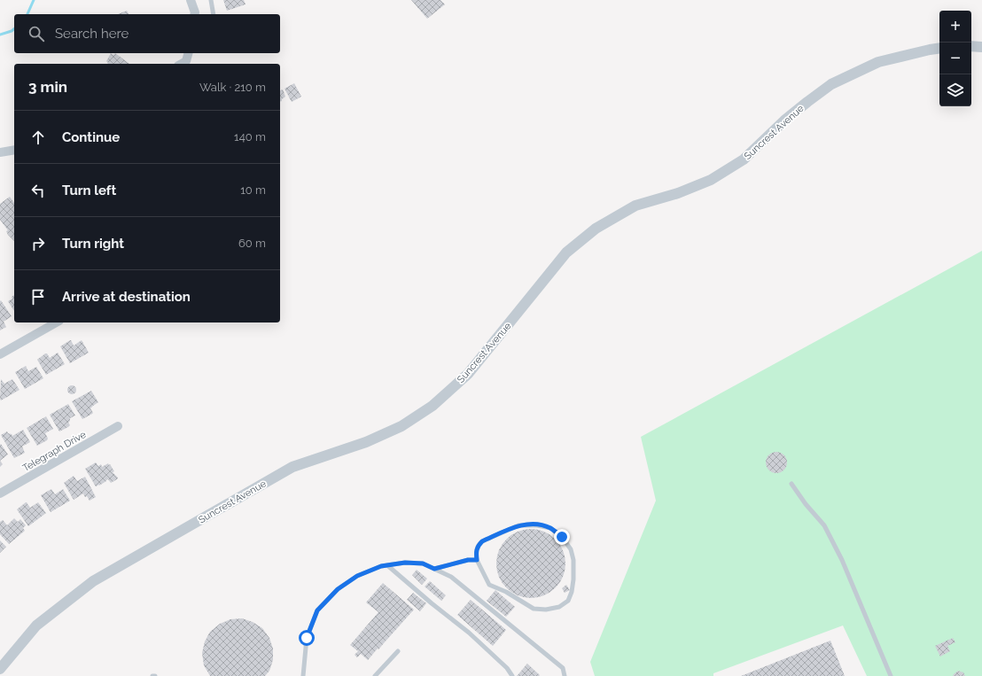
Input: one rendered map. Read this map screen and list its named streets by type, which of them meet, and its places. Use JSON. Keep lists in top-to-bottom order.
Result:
{
  "streets": {
    "street": ["Suncrest Avenue", "Telegraph Drive"]
  },
  "page": {
    "map_buttons": ["+", "−"],
    "search": "Search here",
    "heading": ["3 min", "Walk · 210 m"],
    "list": [
      ["Continue", "140 m"],
      ["Turn left", "10 m"],
      ["Turn right", "60 m"],
      "Arrive at destination"
    ]
  }
}
